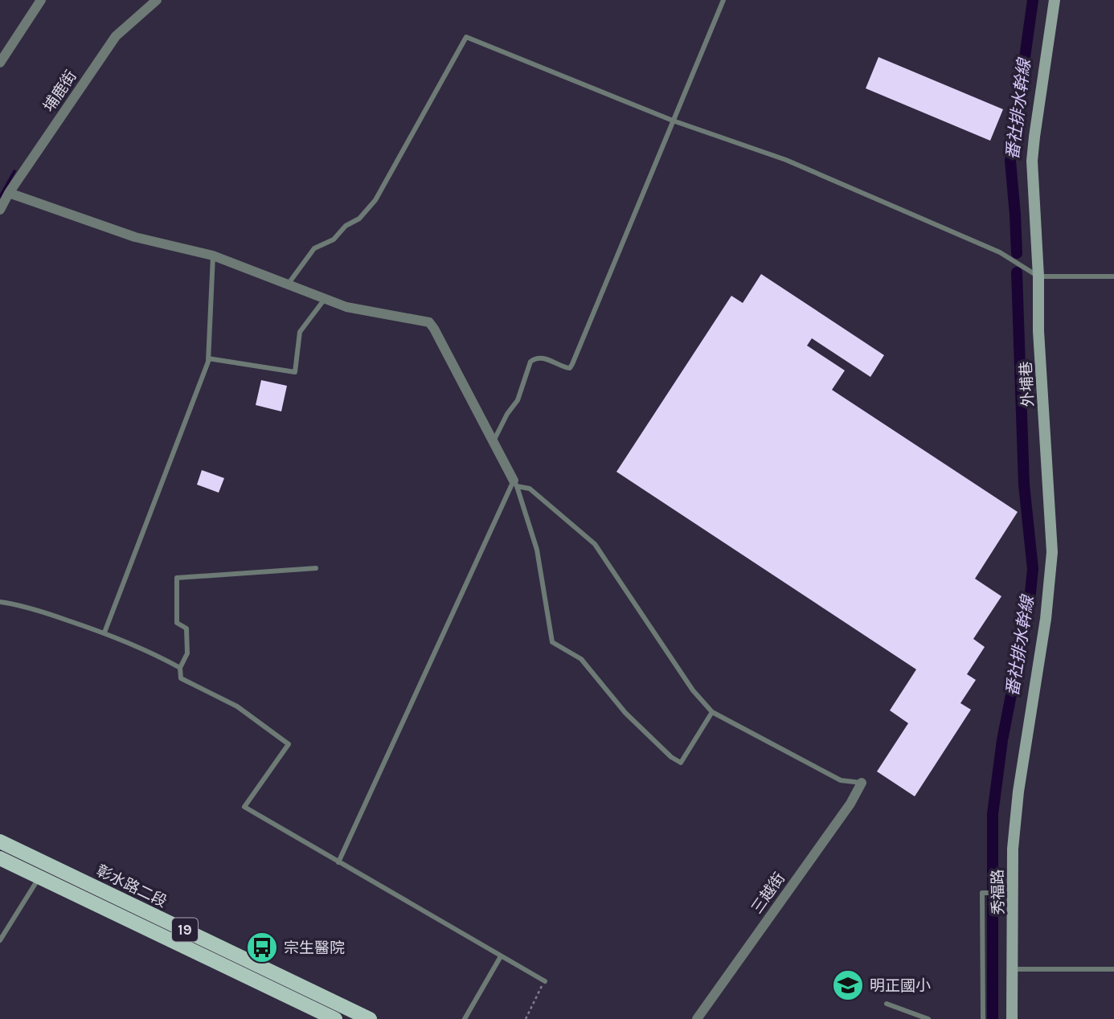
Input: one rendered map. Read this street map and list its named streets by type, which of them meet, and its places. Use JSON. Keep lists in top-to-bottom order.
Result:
{
  "streets": {
    "main road": ["彰水路二段", "19"],
    "street": [
      "埔鹿街",
      "外埔巷",
      "秀福路",
      "三越街"
    ]
  },
  "crossings": [
    ["外埔巷", "秀福路"]
  ],
  "water": ["番社排水幹線"],
  "places": {
    "bus stop": ["宗生醫院"],
    "school or university": ["明正國小"]
  }
}
